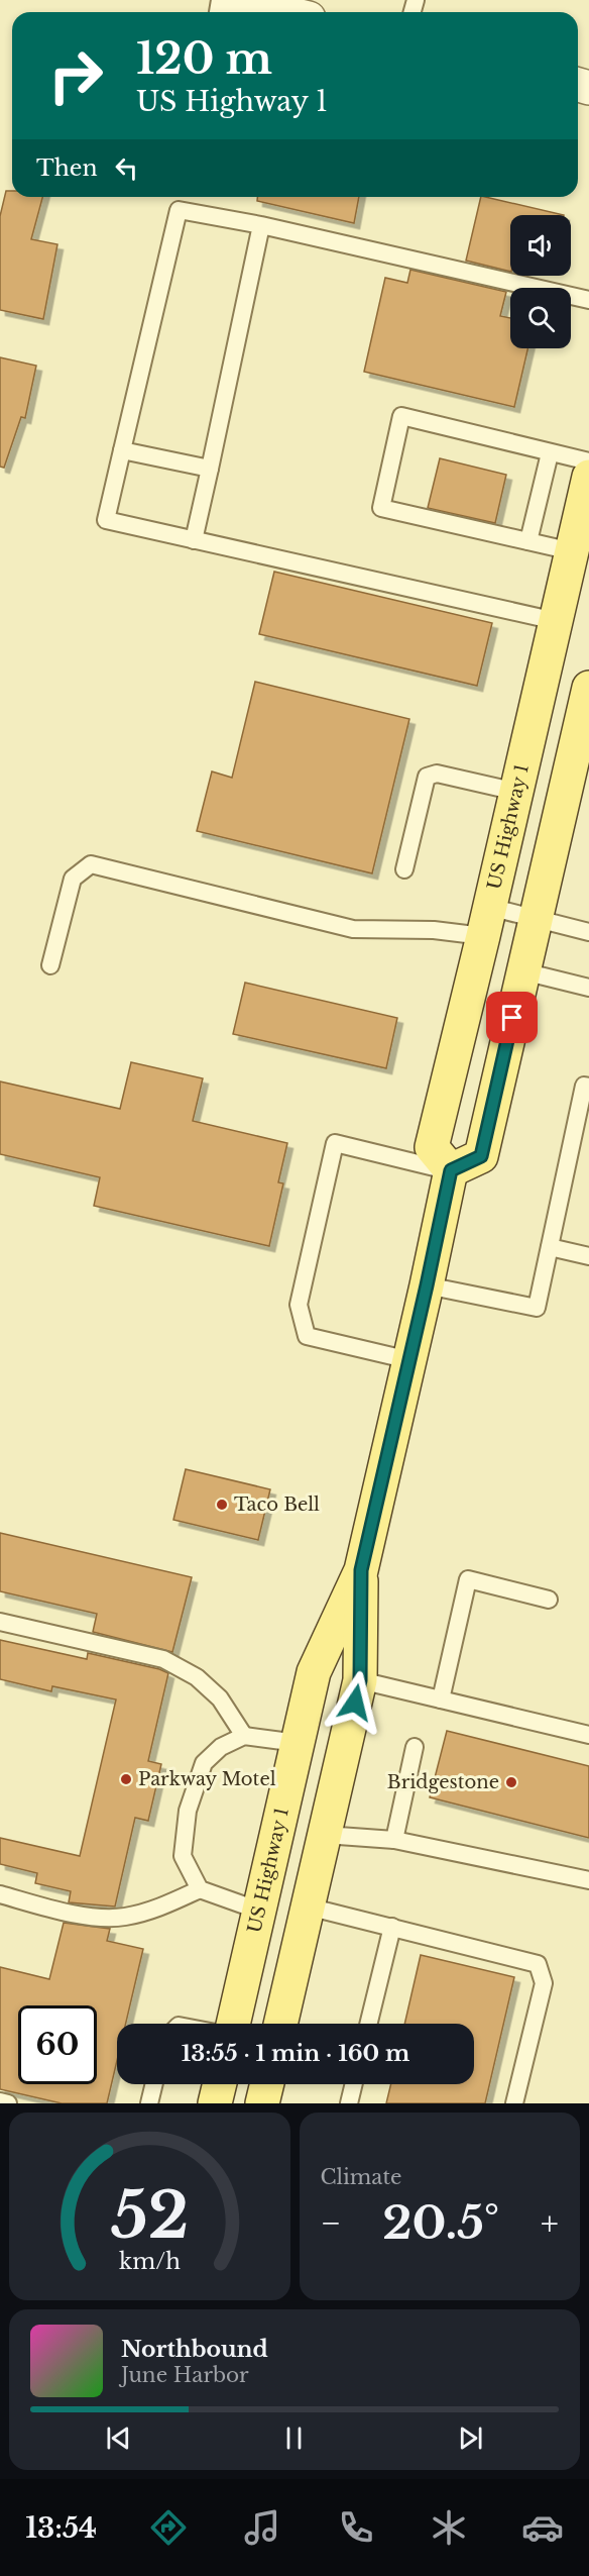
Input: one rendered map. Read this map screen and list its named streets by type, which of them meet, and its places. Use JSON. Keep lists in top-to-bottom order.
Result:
{
  "streets": {
    "main road": ["US Highway 1"]
  },
  "places": ["Taco Bell", "Parkway Motel", "Bridgestone"],
  "page": {
    "turn": ["120 m", "US Highway 1"],
    "then": "Then",
    "limit": "60",
    "trip": "13:55 · 1 min · 160 m",
    "tile": "Climate",
    "heat": ["−", "20.5°", "+"],
    "song": ["Northbound", "June Harbor"],
    "tabs": "13:54",
    "gauge": ["52", "km/h"]
  }
}
